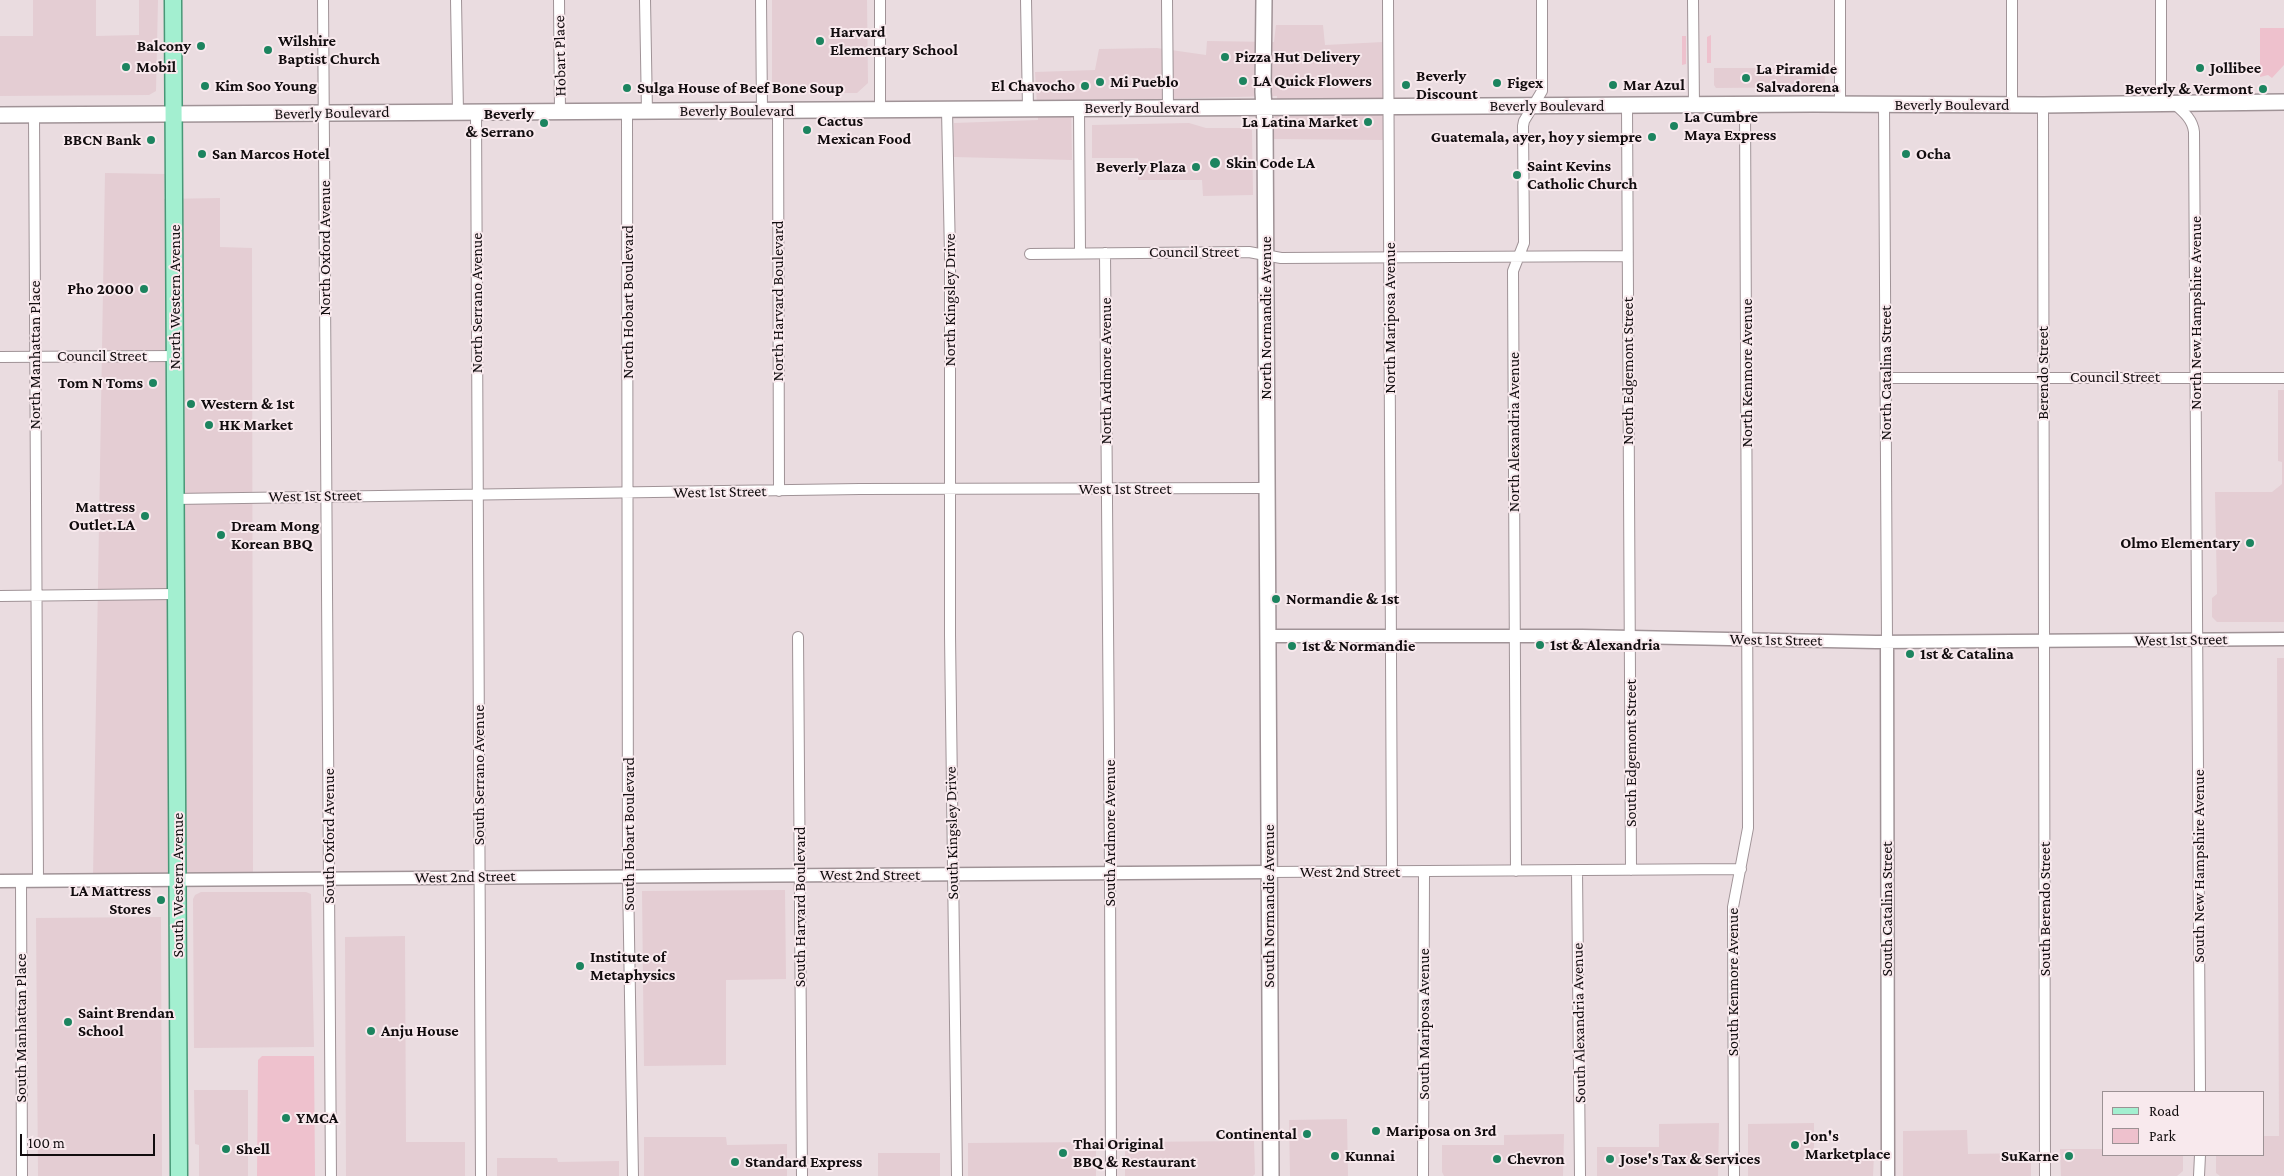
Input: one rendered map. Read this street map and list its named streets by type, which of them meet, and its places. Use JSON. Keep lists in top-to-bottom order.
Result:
{
  "streets": {
    "main road": [
      "Beverly Boulevard",
      "North Western Avenue",
      "North Normandie Avenue",
      "South Western Avenue",
      "South Normandie Avenue"
    ],
    "street": [
      "Hobart Place",
      "North Oxford Avenue",
      "Council Street",
      "North Kingsley Drive",
      "North Harvard Boulevard",
      "North Hobart Boulevard",
      "North Serrano Avenue",
      "North New Hampshire Avenue",
      "North Mariposa Avenue",
      "North Manhattan Place",
      "North Ardmore Avenue",
      "North Edgemont Street",
      "North Kenmore Avenue",
      "North Catalina Street",
      "Berendo Street",
      "North Alexandria Avenue",
      "West 1st Street",
      "South Edgemont Street",
      "South Serrano Avenue",
      "South Kingsley Drive",
      "South Ardmore Avenue",
      "South Hobart Boulevard",
      "South Oxford Avenue",
      "South New Hampshire Avenue",
      "West 2nd Street",
      "South Harvard Boulevard",
      "South Catalina Street",
      "South Berendo Street",
      "South Kenmore Avenue",
      "South Alexandria Avenue",
      "South Mariposa Avenue",
      "South Manhattan Place"
    ]
  },
  "crossings": [
    ["Hobart Place", "Beverly Boulevard"],
    ["Beverly Boulevard", "North Oxford Avenue"],
    ["Beverly Boulevard", "North Western Avenue"],
    ["Beverly Boulevard", "North Kingsley Drive"],
    ["Beverly Boulevard", "North Harvard Boulevard"],
    ["Beverly Boulevard", "North Hobart Boulevard"],
    ["Beverly Boulevard", "North Serrano Avenue"],
    ["Beverly Boulevard", "North New Hampshire Avenue"],
    ["Beverly Boulevard", "North Normandie Avenue"],
    ["Beverly Boulevard", "North Mariposa Avenue"],
    ["Beverly Boulevard", "North Manhattan Place"],
    ["Beverly Boulevard", "North Edgemont Street"],
    ["Beverly Boulevard", "North Kenmore Avenue"],
    ["Beverly Boulevard", "North Catalina Street"],
    ["Beverly Boulevard", "Berendo Street"],
    ["Beverly Boulevard", "North Alexandria Avenue"],
    ["North Oxford Avenue", "West 1st Street"],
    ["North Oxford Avenue", "South Oxford Avenue"],
    ["Council Street", "North Western Avenue"],
    ["Council Street", "North New Hampshire Avenue"],
    ["Council Street", "North Normandie Avenue"],
    ["Council Street", "North Mariposa Avenue"],
    ["Council Street", "North Manhattan Place"],
    ["Council Street", "North Ardmore Avenue"],
    ["Council Street", "North Edgemont Street"],
    ["Council Street", "North Catalina Street"],
    ["Council Street", "Berendo Street"],
    ["Council Street", "North Alexandria Avenue"],
    ["North Western Avenue", "West 1st Street"],
    ["North Western Avenue", "South Western Avenue"],
    ["North Kingsley Drive", "West 1st Street"],
    ["North Kingsley Drive", "South Kingsley Drive"],
    ["North Harvard Boulevard", "West 1st Street"],
    ["North Hobart Boulevard", "West 1st Street"],
    ["North Hobart Boulevard", "South Hobart Boulevard"],
    ["North Serrano Avenue", "West 1st Street"],
    ["North Serrano Avenue", "South Serrano Avenue"],
    ["North New Hampshire Avenue", "West 1st Street"],
    ["North New Hampshire Avenue", "South New Hampshire Avenue"],
    ["North Normandie Avenue", "West 1st Street"],
    ["North Normandie Avenue", "South Normandie Avenue"],
    ["North Mariposa Avenue", "West 1st Street"],
    ["North Ardmore Avenue", "West 1st Street"],
    ["North Ardmore Avenue", "South Ardmore Avenue"],
    ["North Edgemont Street", "West 1st Street"],
    ["North Edgemont Street", "South Edgemont Street"],
    ["North Kenmore Avenue", "West 1st Street"],
    ["North Kenmore Avenue", "South Kenmore Avenue"],
    ["North Catalina Street", "West 1st Street"],
    ["North Catalina Street", "South Catalina Street"],
    ["Berendo Street", "West 1st Street"],
    ["Berendo Street", "South Berendo Street"],
    ["North Alexandria Avenue", "West 1st Street"],
    ["North Alexandria Avenue", "West 2nd Street"],
    ["West 1st Street", "South Edgemont Street"],
    ["West 1st Street", "South Serrano Avenue"],
    ["West 1st Street", "South Kingsley Drive"],
    ["West 1st Street", "South Ardmore Avenue"],
    ["West 1st Street", "South Hobart Boulevard"],
    ["West 1st Street", "South Oxford Avenue"],
    ["West 1st Street", "South New Hampshire Avenue"],
    ["West 1st Street", "South Normandie Avenue"],
    ["West 1st Street", "South Catalina Street"],
    ["West 1st Street", "South Berendo Street"],
    ["West 1st Street", "South Kenmore Avenue"],
    ["South Edgemont Street", "West 2nd Street"],
    ["South Serrano Avenue", "West 2nd Street"],
    ["South Kingsley Drive", "West 2nd Street"],
    ["South Ardmore Avenue", "West 2nd Street"],
    ["South Hobart Boulevard", "West 2nd Street"],
    ["South Oxford Avenue", "West 2nd Street"],
    ["West 2nd Street", "South Western Avenue"],
    ["West 2nd Street", "South Normandie Avenue"],
    ["West 2nd Street", "South Harvard Boulevard"],
    ["West 2nd Street", "South Kenmore Avenue"],
    ["West 2nd Street", "South Alexandria Avenue"],
    ["West 2nd Street", "South Mariposa Avenue"],
    ["West 2nd Street", "South Manhattan Place"]
  ],
  "places": [
    "Harvard Elementary School",
    "Balcony",
    "Wilshire Baptist Church",
    "Pizza Hut Delivery",
    "Mobil",
    "Jollibee",
    "La Piramide Salvadorena",
    "LA Quick Flowers",
    "Mi Pueblo",
    "Figex",
    "Beverly Discount",
    "Mar Azul",
    "Kim Soo Young",
    "El Chavocho",
    "Sulga House of Beef Bone Soup",
    "Beverly & Vermont",
    "La Latina Market",
    "Beverly & Serrano",
    "La Cumbre Maya Express",
    "Cactus Mexican Food",
    "Guatemala, ayer, hoy y siempre",
    "BBCN Bank",
    "San Marcos Hotel",
    "Ocha",
    "Skin Code LA",
    "Beverly Plaza",
    "Saint Kevins Catholic Church",
    "Pho 2000",
    "Tom N Toms",
    "Western & 1st",
    "HK Market",
    "Mattress Outlet.LA",
    "Dream Mong Korean BBQ",
    "Olmo Elementary",
    "Normandie & 1st",
    "1st & Alexandria",
    "1st & Normandie",
    "1st & Catalina",
    "LA Mattress Stores",
    "Institute of Metaphysics",
    "Saint Brendan School",
    "Anju House",
    "YMCA",
    "Mariposa on 3rd",
    "Continental",
    "Jon's Marketplace",
    "Shell",
    "Thai Original BBQ & Restaurant",
    "Kunnai",
    "SuKarne",
    "Chevron",
    "Jose's Tax & Services",
    "Standard Express"
  ],
  "legend": ["Road", "Park"],
  "scale_bar": "100 m"
}
